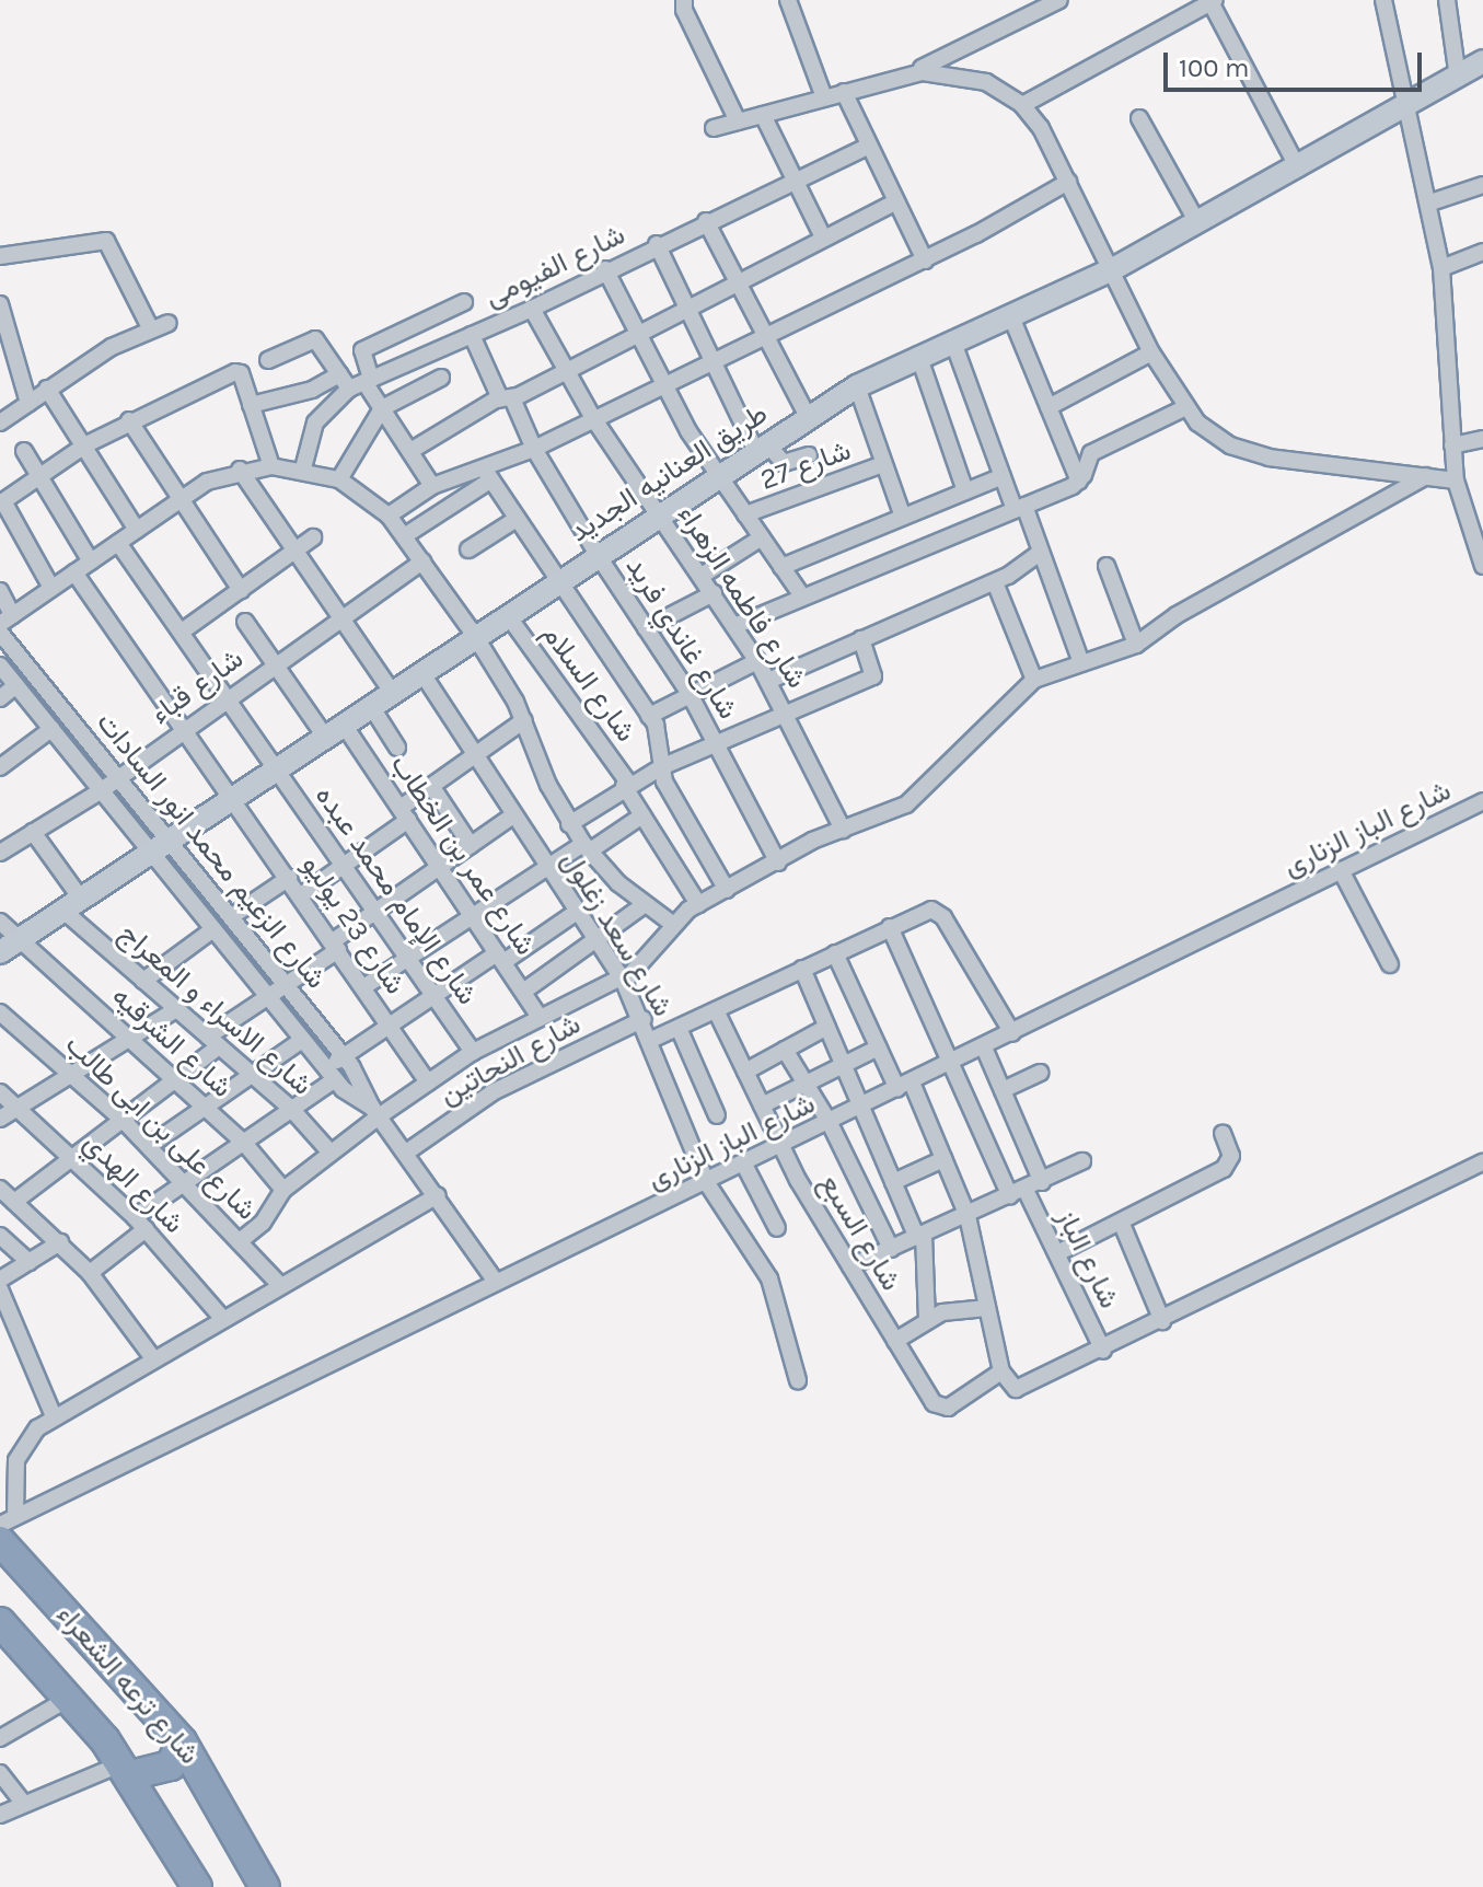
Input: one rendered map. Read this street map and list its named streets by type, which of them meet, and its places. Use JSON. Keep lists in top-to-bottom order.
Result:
{
  "streets": {
    "highway": ["شارع ترعه الشعراء"],
    "street": [
      "شارع الفيومى",
      "شارع 27",
      "طريق العنانيه الجديد",
      "شارع فاطمه الزهراء",
      "شارع غاندي فريد",
      "شارع السلام",
      "شارع قباء",
      "شارع الباز الزنارى",
      "شارع الزعيم محمد انور السادات",
      "شارع عمر بن الخطاب",
      "شارع الإمام محمد عبده",
      "شارع 23 يوليو",
      "شارع سعد زغلول",
      "شارع الاسراء و المعراج",
      "شارع الشرقيه",
      "شارع النحاتين",
      "شارع على بن ابى طالب",
      "شارع الهدي",
      "شارع السبع",
      "شارع الباز"
    ]
  },
  "crossings": [
    ["شارع الفيومى", "شارع فاطمه الزهراء"],
    ["شارع الفيومى", "شارع غاندي فريد"],
    ["طريق العنانيه الجديد", "شارع فاطمه الزهراء"],
    ["طريق العنانيه الجديد", "شارع غاندي فريد"],
    ["طريق العنانيه الجديد", "شارع السلام"],
    ["طريق العنانيه الجديد", "شارع الزعيم محمد انور السادات"],
    ["طريق العنانيه الجديد", "شارع عمر بن الخطاب"],
    ["طريق العنانيه الجديد", "شارع الإمام محمد عبده"],
    ["طريق العنانيه الجديد", "شارع 23 يوليو"],
    ["طريق العنانيه الجديد", "شارع سعد زغلول"],
    ["طريق العنانيه الجديد", "شارع الاسراء و المعراج"],
    ["طريق العنانيه الجديد", "شارع الشرقيه"],
    ["شارع قباء", "شارع الزعيم محمد انور السادات"],
    ["شارع قباء", "شارع عمر بن الخطاب"],
    ["شارع قباء", "شارع الإمام محمد عبده"],
    ["شارع قباء", "شارع 23 يوليو"],
    ["شارع قباء", "شارع الاسراء و المعراج"],
    ["شارع الباز الزنارى", "شارع الزعيم محمد انور السادات"],
    ["شارع الباز الزنارى", "شارع سعد زغلول"],
    ["شارع الباز الزنارى", "شارع السبع"],
    ["شارع الباز الزنارى", "شارع الباز"],
    ["شارع الزعيم محمد انور السادات", "شارع النحاتين"],
    ["شارع سعد زغلول", "شارع النحاتين"]
  ],
  "scale_bar": "100 m"
}
